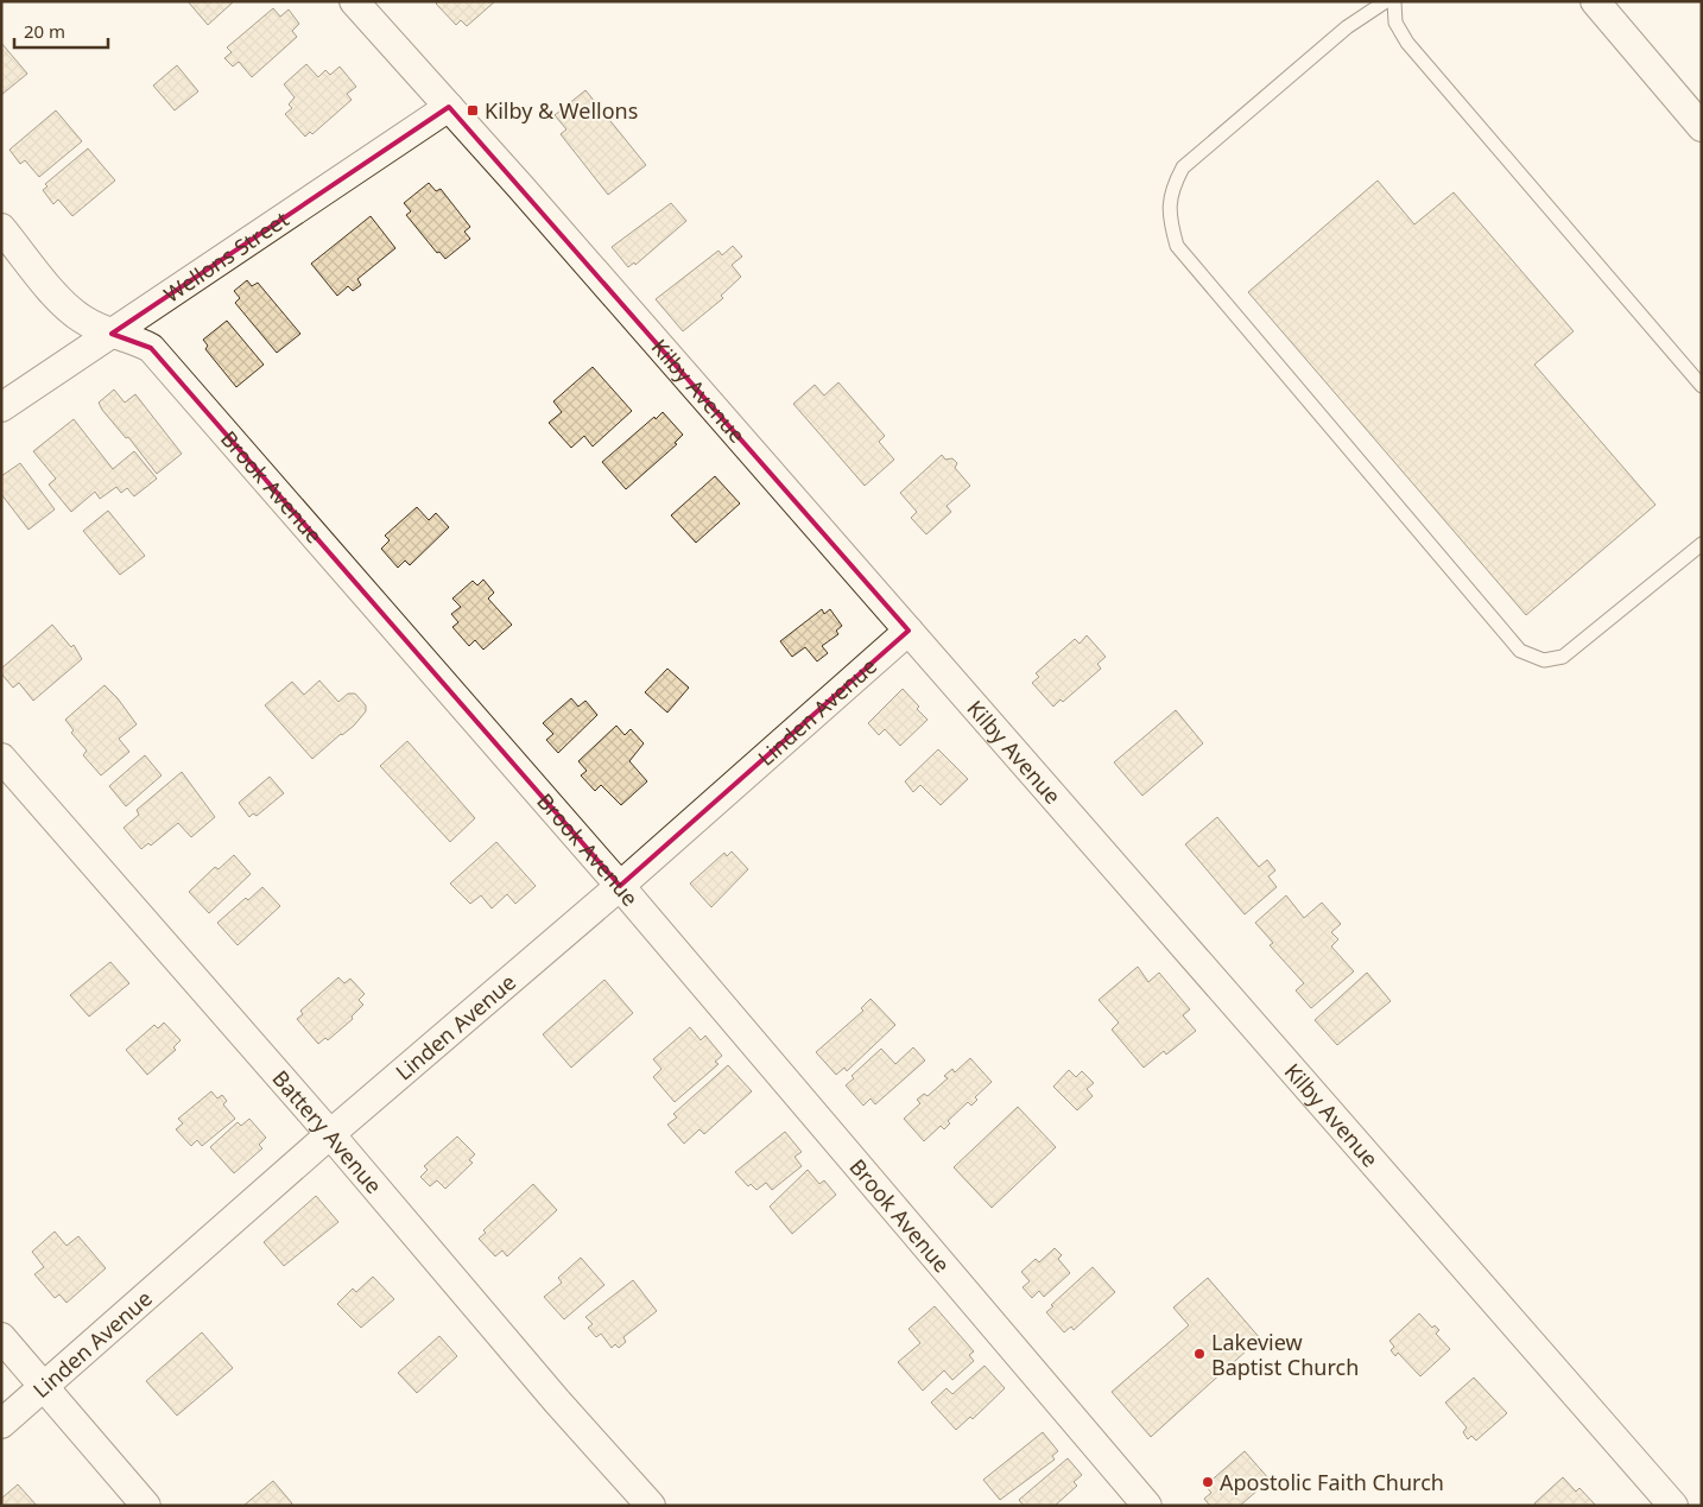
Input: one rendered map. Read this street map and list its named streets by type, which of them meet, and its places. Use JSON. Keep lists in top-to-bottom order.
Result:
{
  "streets": {
    "street": [
      "Wellons Street",
      "Kilby Avenue",
      "Brook Avenue",
      "Linden Avenue",
      "Battery Avenue"
    ]
  },
  "crossings": [
    ["Wellons Street", "Kilby Avenue"],
    ["Wellons Street", "Brook Avenue"],
    ["Kilby Avenue", "Linden Avenue"],
    ["Brook Avenue", "Linden Avenue"],
    ["Linden Avenue", "Battery Avenue"]
  ],
  "places": {
    "transit": ["Kilby & Wellons"],
    "other": ["Lakeview Baptist Church", "Apostolic Faith Church"]
  },
  "scale_bar": "20 m"
}
